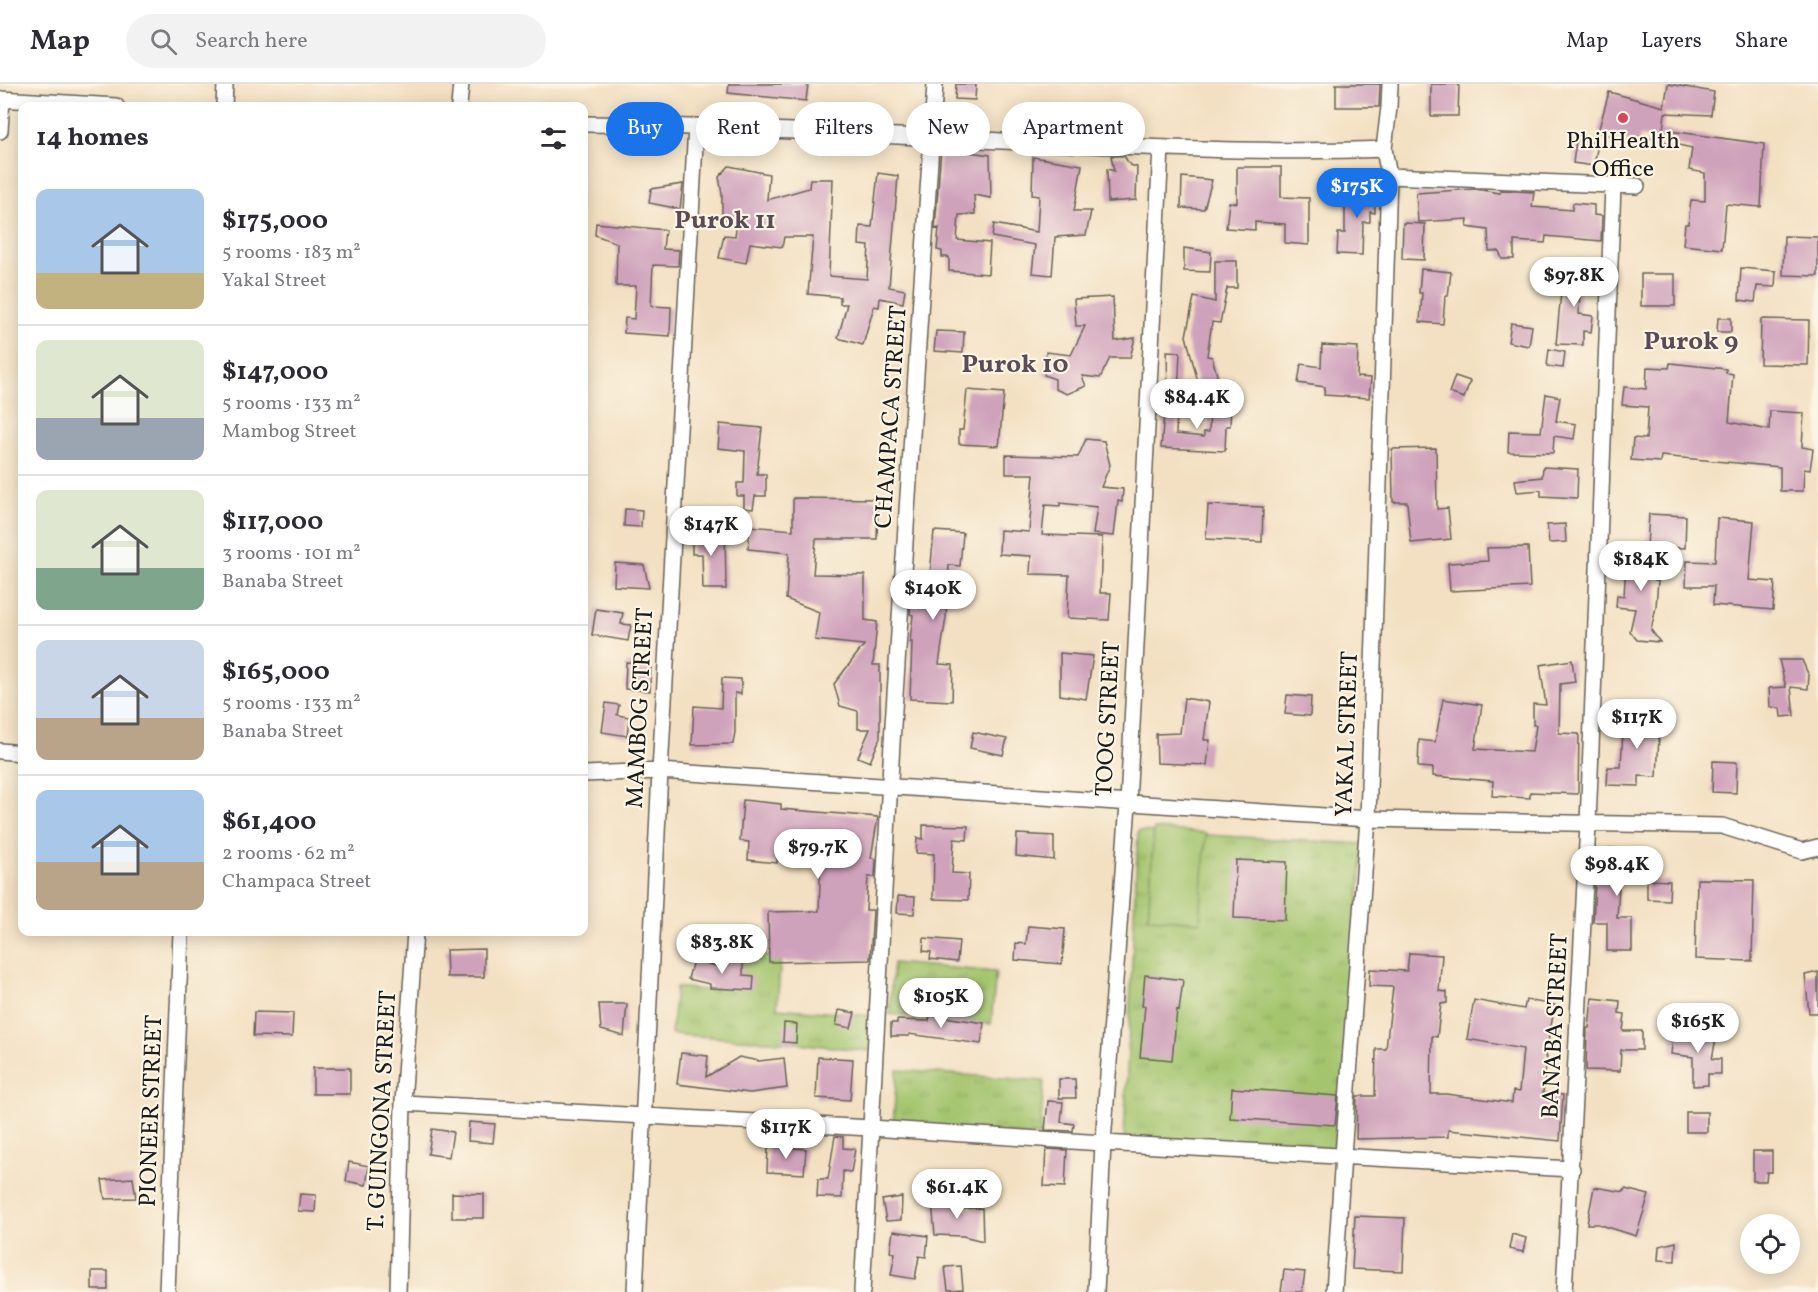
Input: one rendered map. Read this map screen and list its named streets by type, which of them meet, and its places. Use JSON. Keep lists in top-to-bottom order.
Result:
{
  "streets": {
    "street": [
      "CHAMPACA STREET",
      "MAMBOG STREET",
      "TOOG STREET",
      "YAKAL STREET",
      "BANABA STREET",
      "PIONEER STREET",
      "T. GUINGONA STREET"
    ]
  },
  "districts": ["Purok 11", "Purok 9", "Purok 10"],
  "places": ["PhilHealth Office"],
  "page": {
    "header": "Map",
    "search": "Search here",
    "nav": ["Map", "Layers", "Share"],
    "chip": [
      "Buy",
      "Rent",
      "Filters",
      "New",
      "Apartment"
    ],
    "heading": "14 homes",
    "price": [
      "$175K",
      "$97.8K",
      "$84.4K",
      "$147K",
      "$184K",
      "$140K",
      "$117K",
      "$79.7K",
      "$98.4K",
      "$83.8K",
      "$105K",
      "$165K",
      "$117K",
      "$61.4K"
    ],
    "list": [
      {
        "name": "$175,000",
        "note": "5 rooms · 183 m² · Yakal Street"
      },
      {
        "name": "$147,000",
        "note": "5 rooms · 133 m² · Mambog Street"
      },
      {
        "name": "$117,000",
        "note": "3 rooms · 101 m² · Banaba Street"
      },
      {
        "name": "$165,000",
        "note": "5 rooms · 133 m² · Banaba Street"
      },
      {
        "name": "$61,400",
        "note": "2 rooms · 62 m² · Champaca Street"
      }
    ]
  }
}
